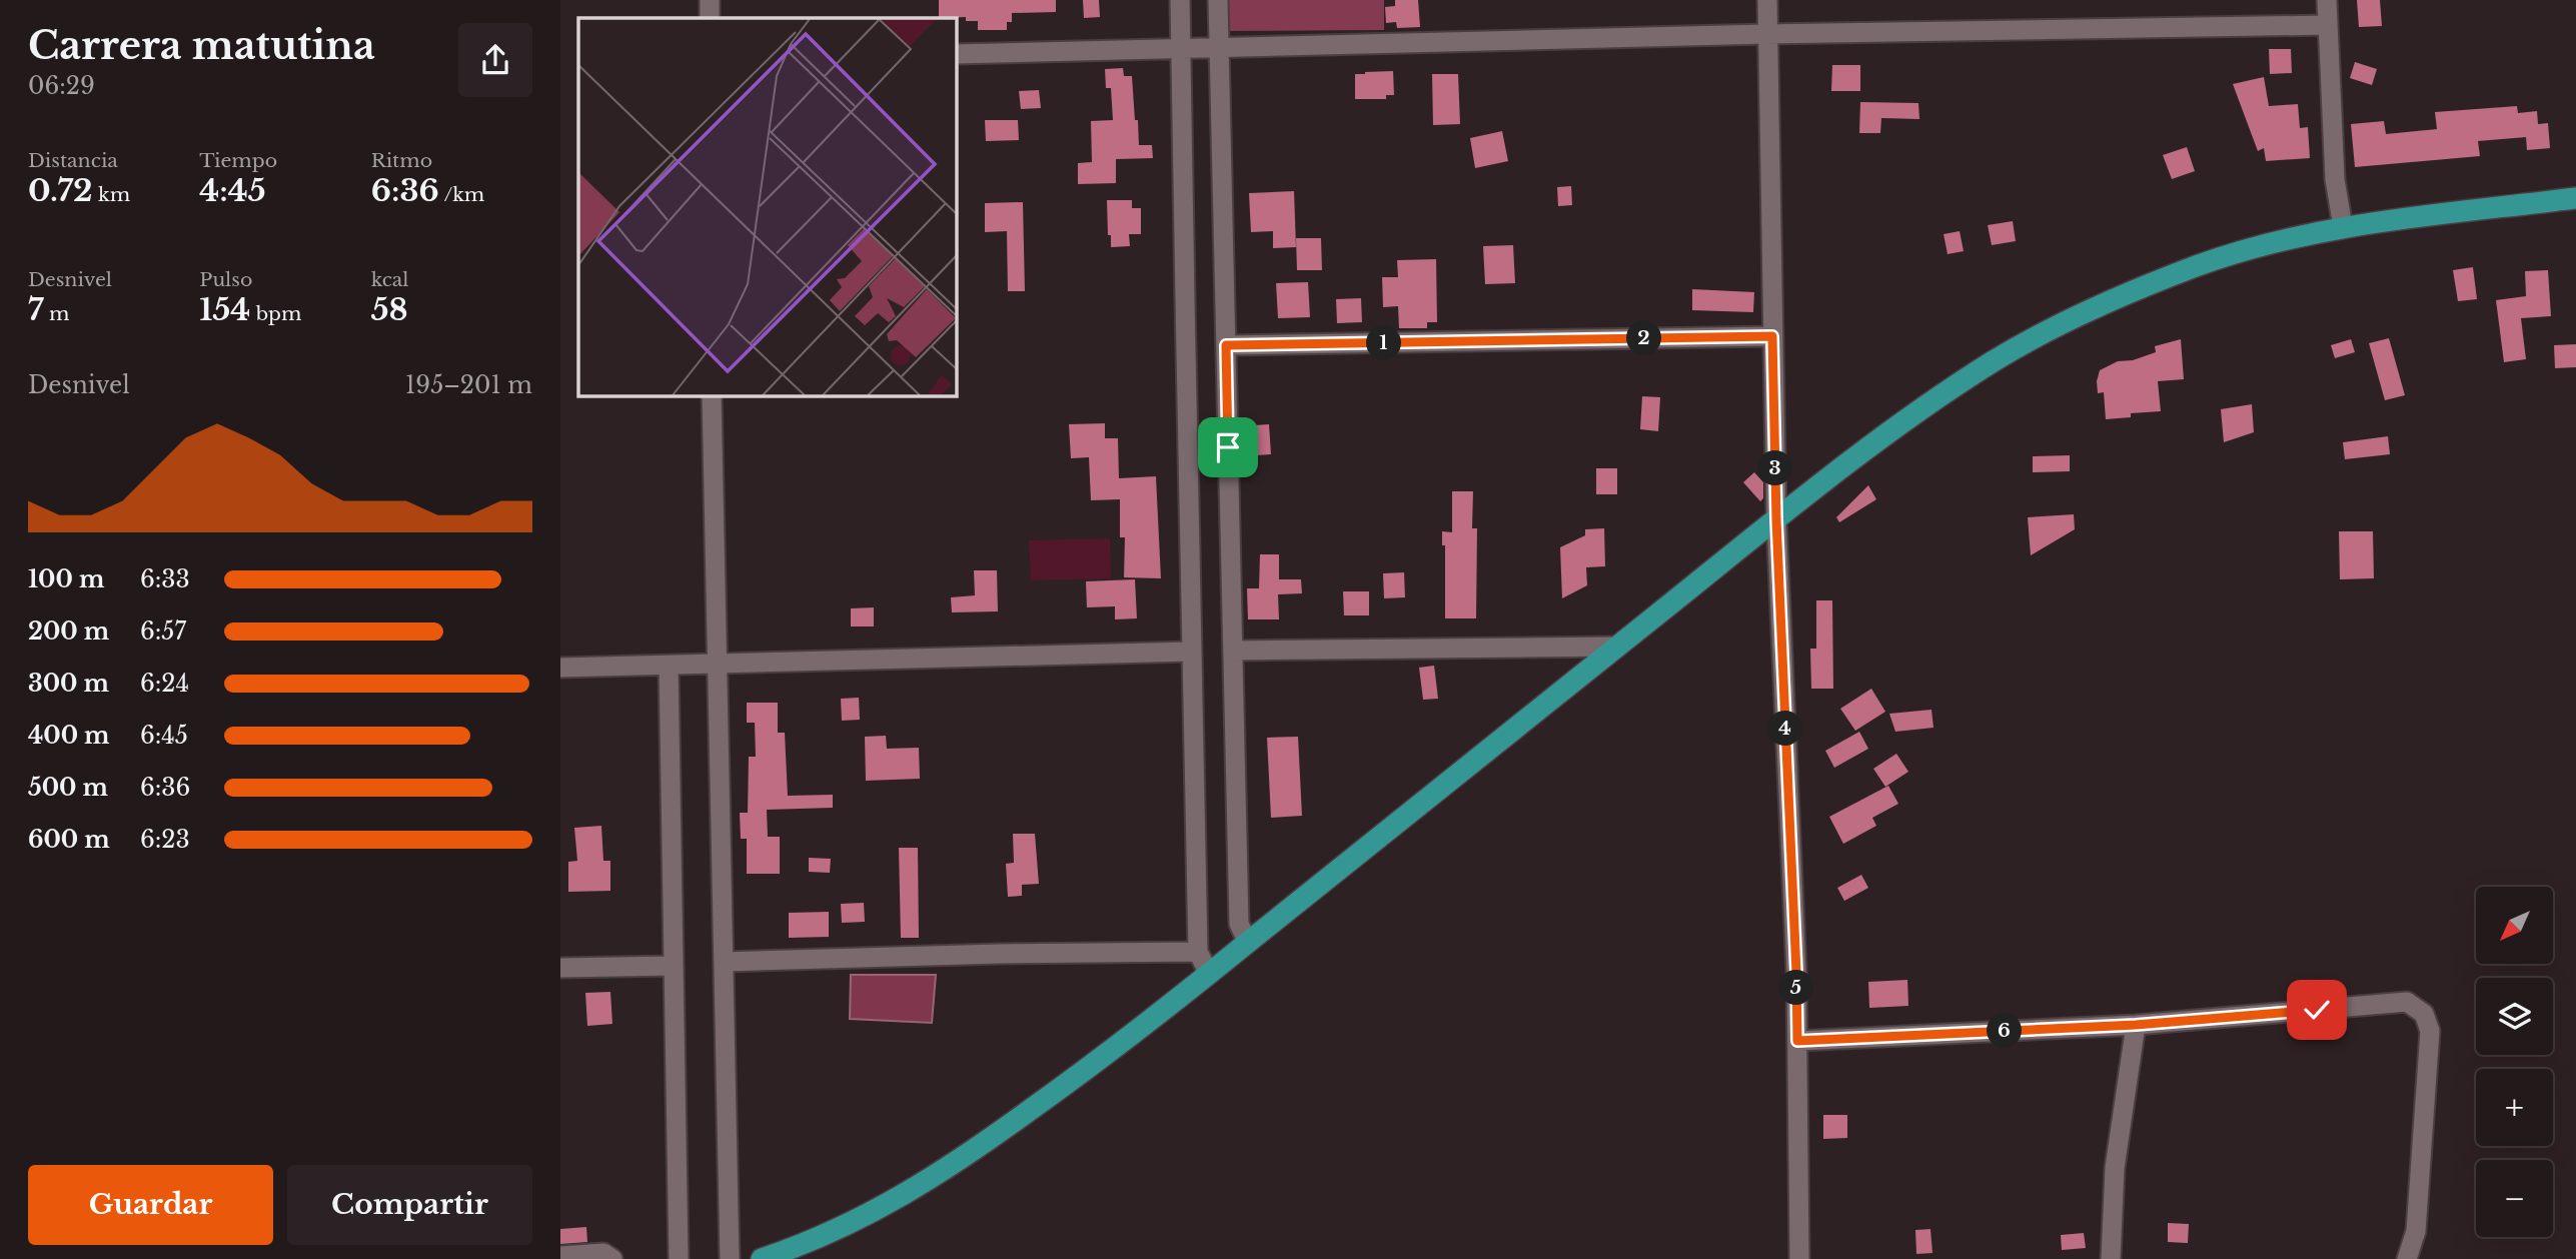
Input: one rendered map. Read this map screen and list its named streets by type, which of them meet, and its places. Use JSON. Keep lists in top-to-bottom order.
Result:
{
  "north": "bottom left",
  "page": {
    "heading": ["Carrera matutina", "06:29"],
    "stats": [
      ["Distancia", "0.72 km"],
      ["Tiempo", "4:45"],
      ["Ritmo", "6:36 /km"],
      ["Desnivel", "7 m"],
      ["Pulso", "154 bpm"],
      ["kcal", "58"]
    ],
    "pins": [
      "2",
      "1",
      "3",
      "4",
      "5",
      "6"
    ],
    "chart": ["Desnivel", "195–201 m"],
    "list": [
      {
        "name": "100 m",
        "note": "6:33"
      },
      {
        "name": "200 m",
        "note": "6:57"
      },
      {
        "name": "300 m",
        "note": "6:24"
      },
      {
        "name": "400 m",
        "note": "6:45"
      },
      {
        "name": "500 m",
        "note": "6:36"
      },
      {
        "name": "600 m",
        "note": "6:23"
      }
    ],
    "map_buttons": ["+", "−"],
    "buttons": ["Guardar", "Compartir"]
  }
}
